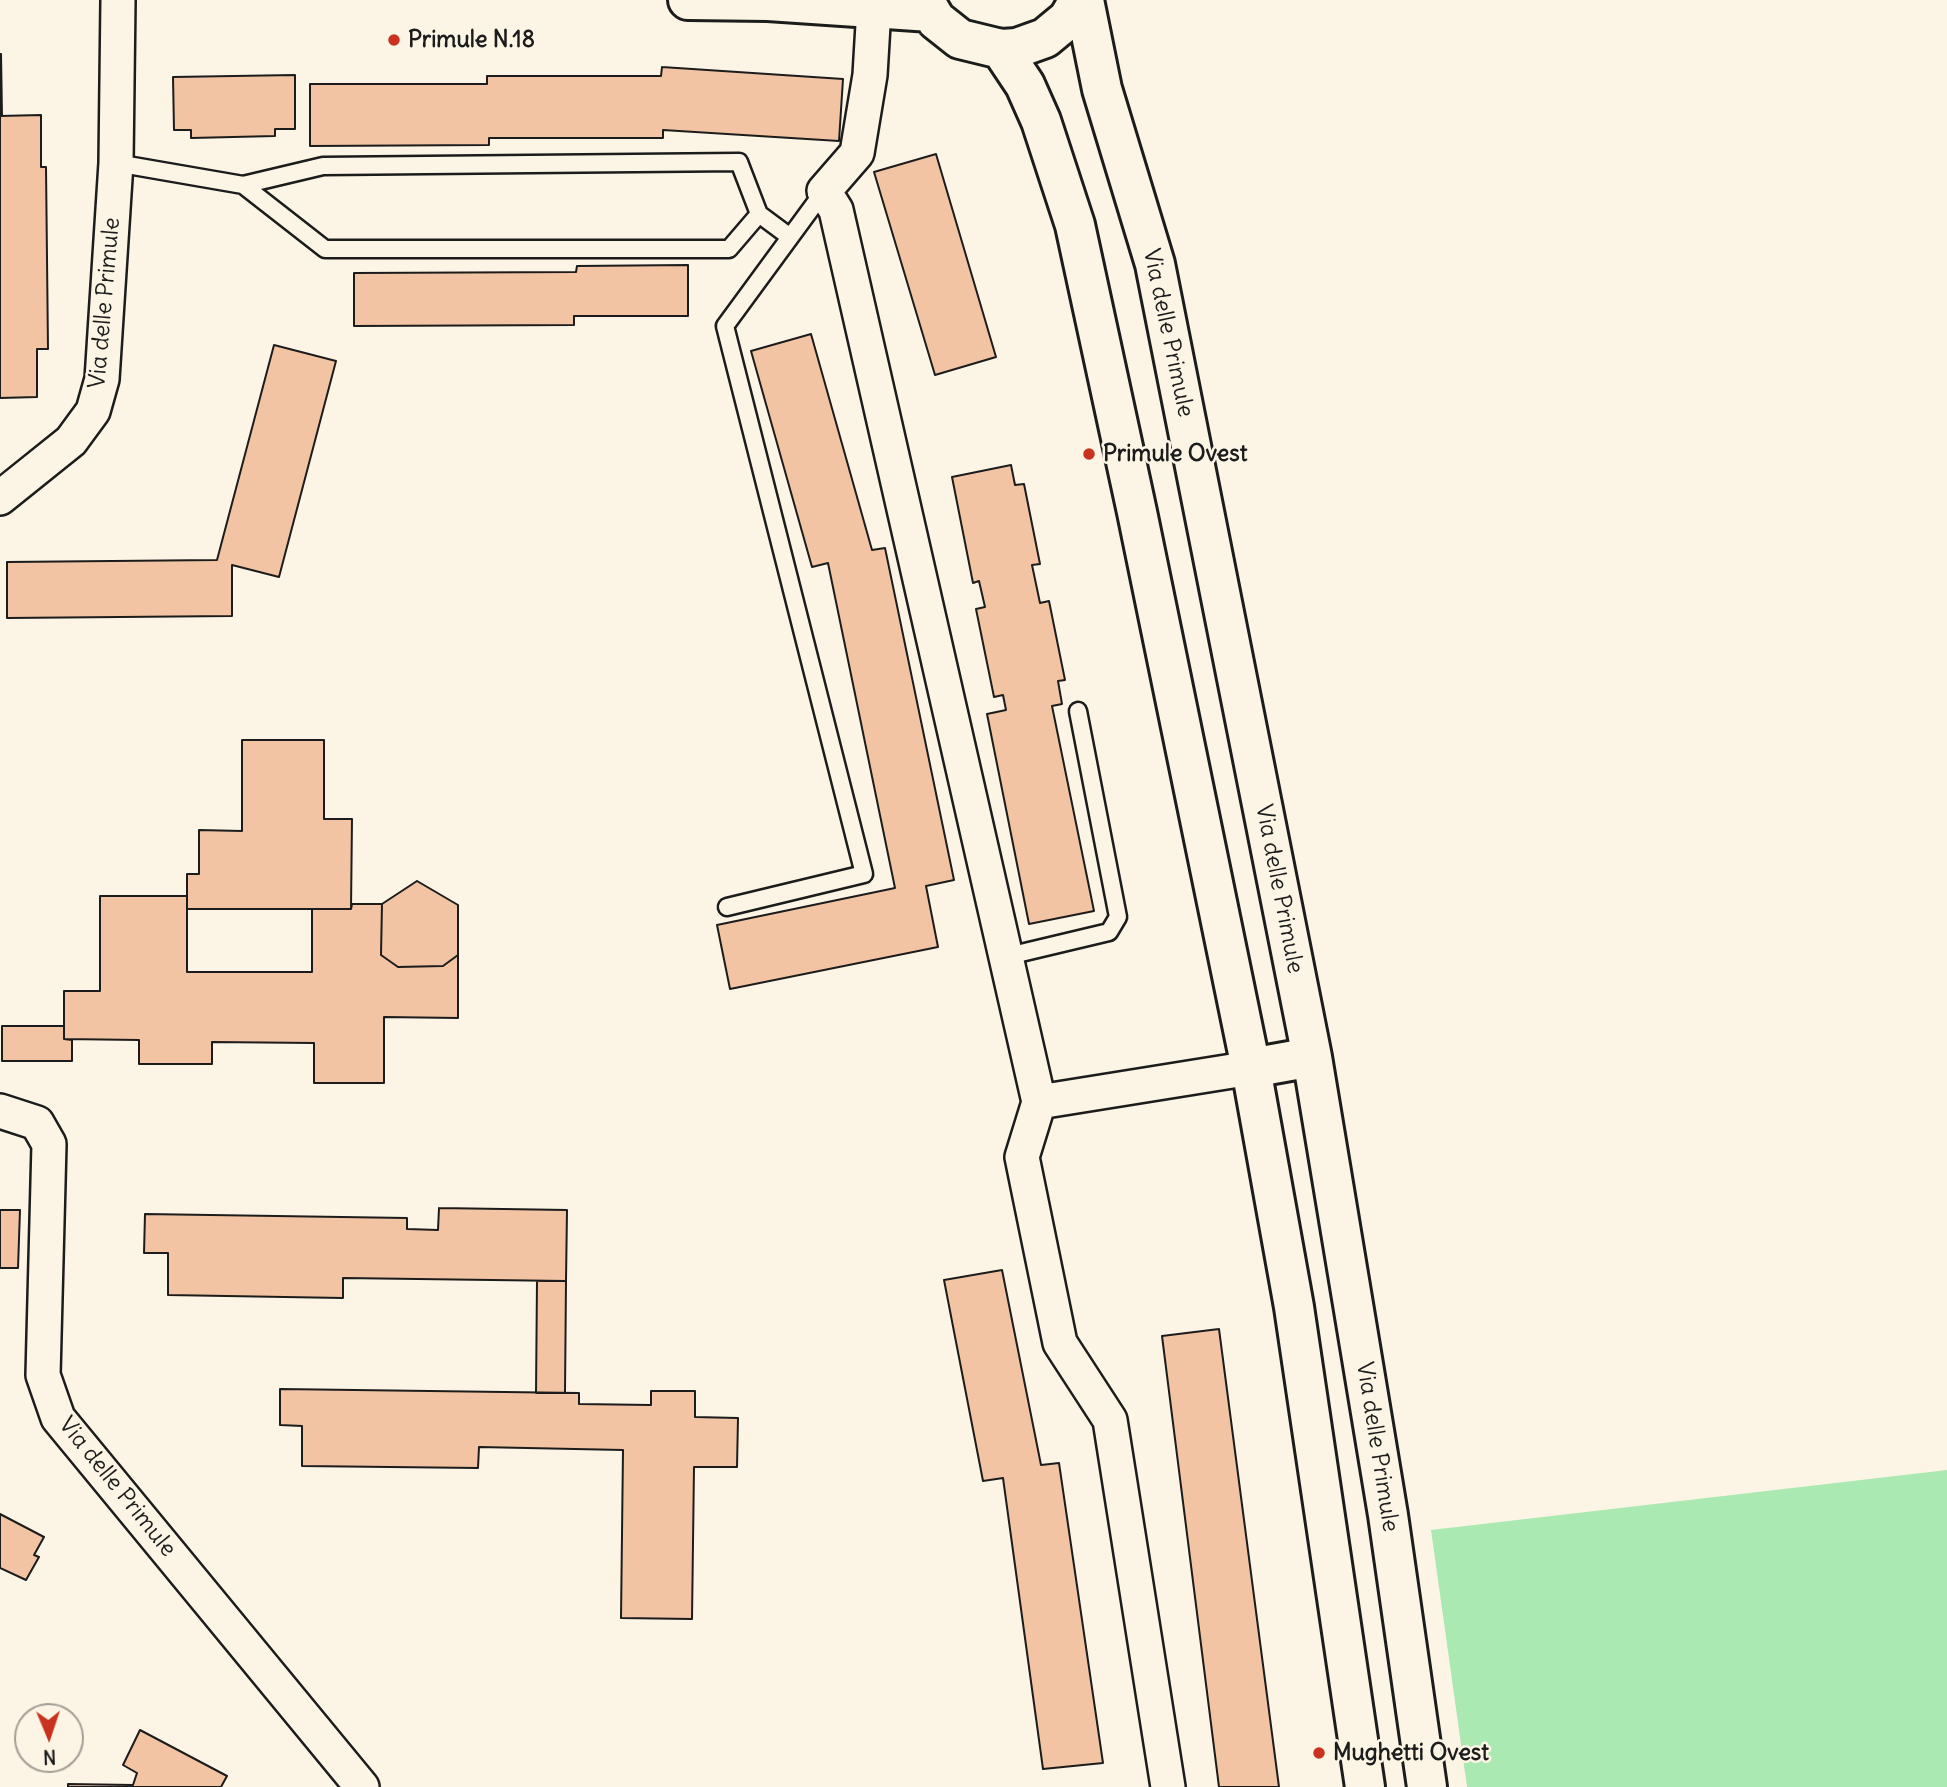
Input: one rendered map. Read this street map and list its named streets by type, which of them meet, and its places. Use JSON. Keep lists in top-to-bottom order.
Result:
{
  "streets": {
    "main road": ["Via delle Primule"]
  },
  "places": ["Primule N.18", "Primule Ovest", "Mughetti Ovest"],
  "north": "bottom"
}
